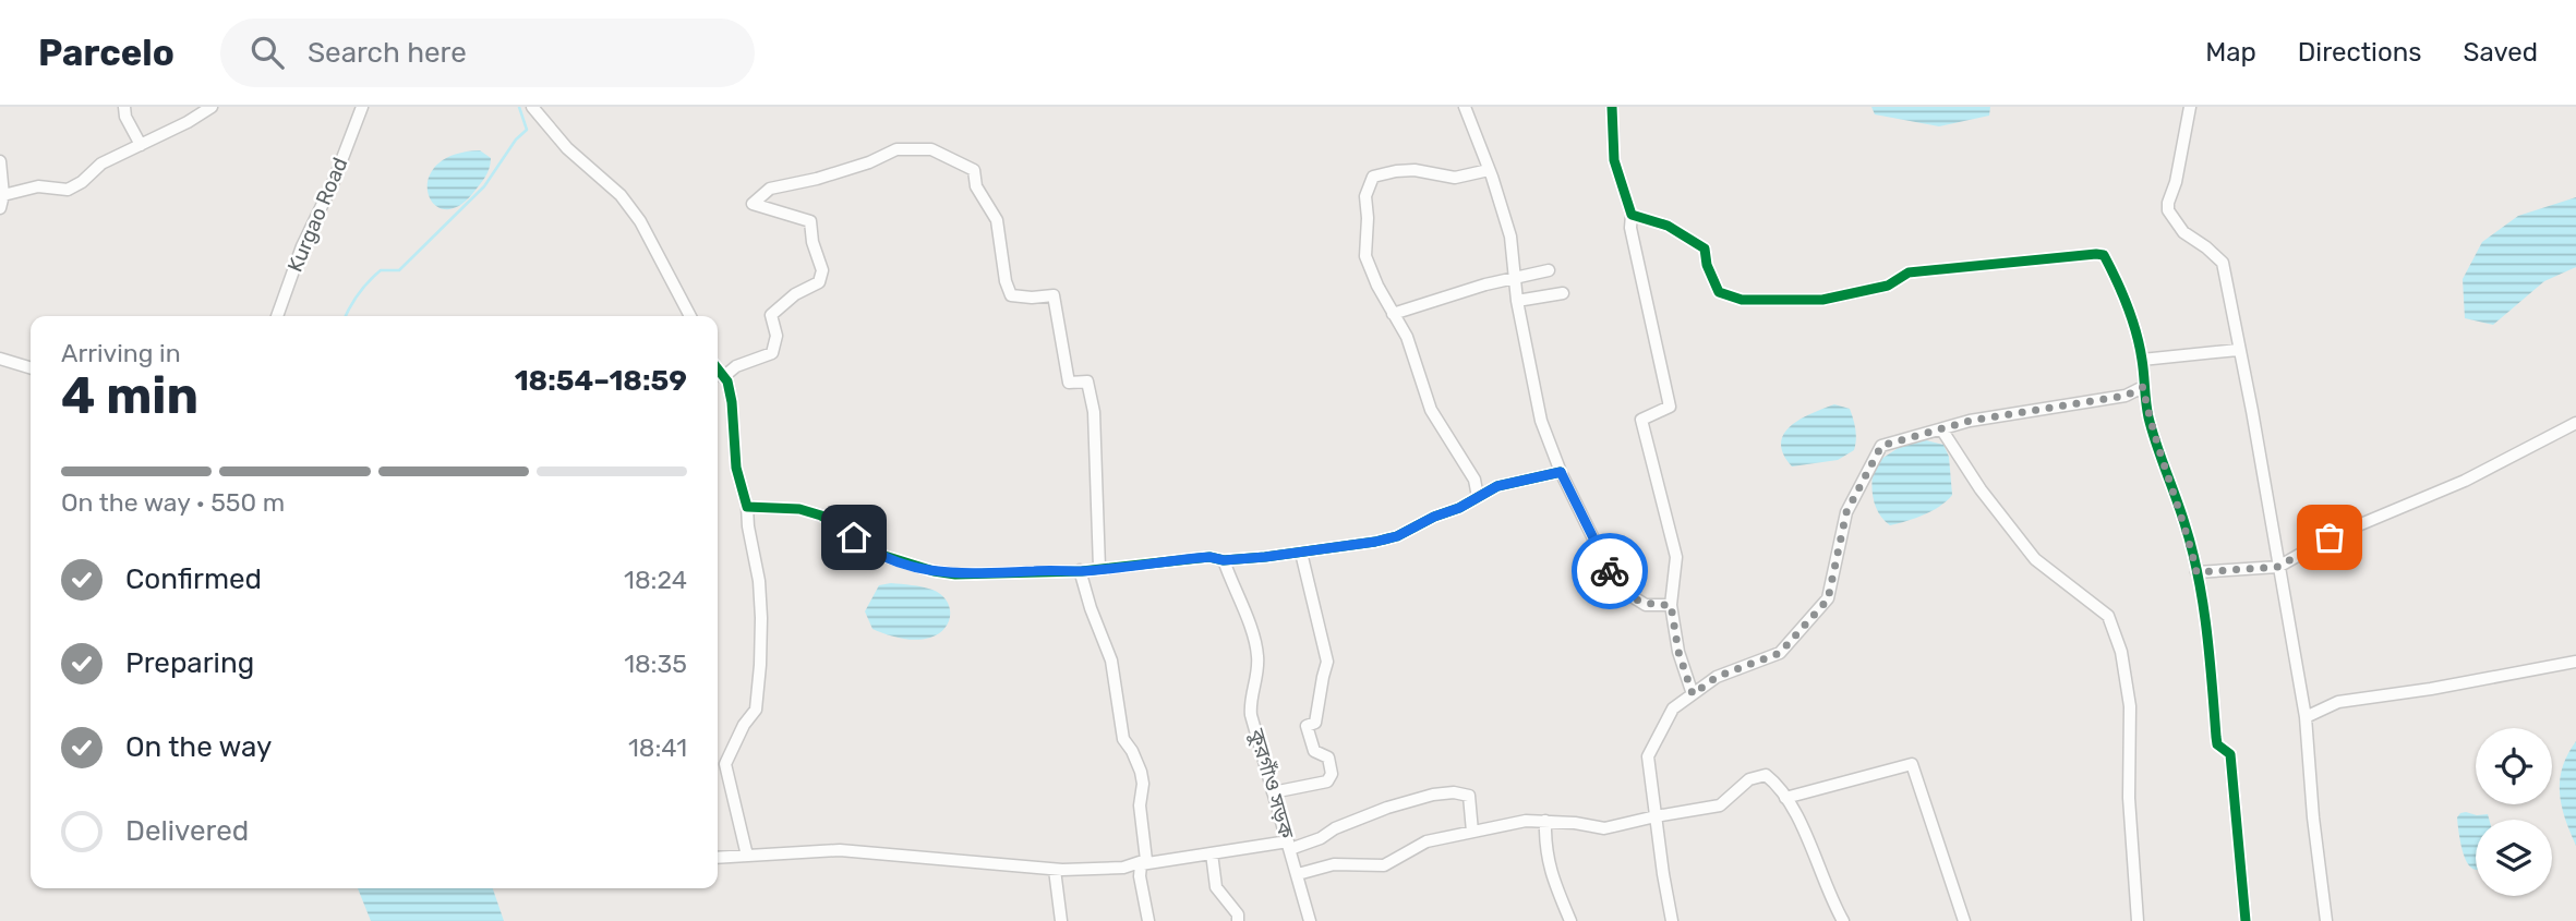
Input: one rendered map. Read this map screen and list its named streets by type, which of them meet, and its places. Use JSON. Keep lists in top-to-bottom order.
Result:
{
  "streets": {
    "street": ["Kurgao Road", "কুরগাঁও সড়ক"]
  },
  "page": {
    "header": "Parcelo",
    "search": "Search here",
    "nav": ["Map", "Directions", "Saved"],
    "heading": ["4 min", "Arriving in", "18:54–18:59"],
    "bar": "On the way · 550 m",
    "list": [
      ["Confirmed", "18:24"],
      ["Preparing", "18:35"],
      ["On the way", "18:41"],
      "Delivered"
    ]
  }
}
